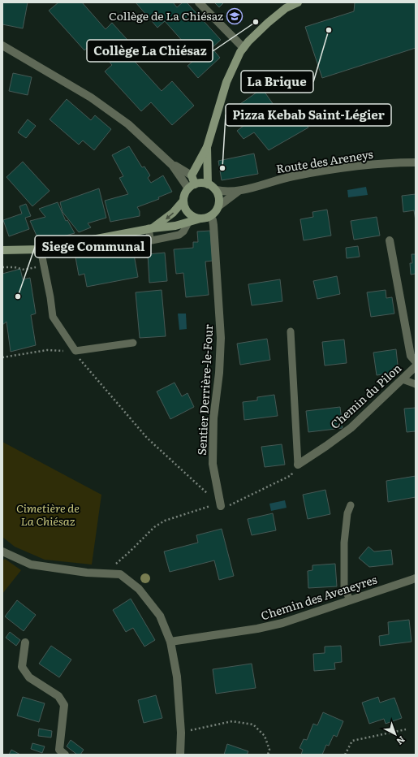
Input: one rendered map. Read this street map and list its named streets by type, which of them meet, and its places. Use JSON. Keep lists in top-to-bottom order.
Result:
{
  "streets": {
    "street": [
      "Route des Areneys",
      "Sentier Derrière-le-Four",
      "Chemin du Pilon",
      "Chemin des Aveneyres"
    ]
  },
  "crossings": [
    ["Route des Areneys", "Sentier Derrière-le-Four"]
  ],
  "parks": ["Cimetière de La Chiésaz"],
  "places": {
    "school or university": ["Collège de La Chiésaz"],
    "other": [
      "Collège La Chiésaz",
      "La Brique",
      "Pizza Kebab Saint-Légier",
      "Siege Communal"
    ]
  },
  "north": "bottom right"
}
